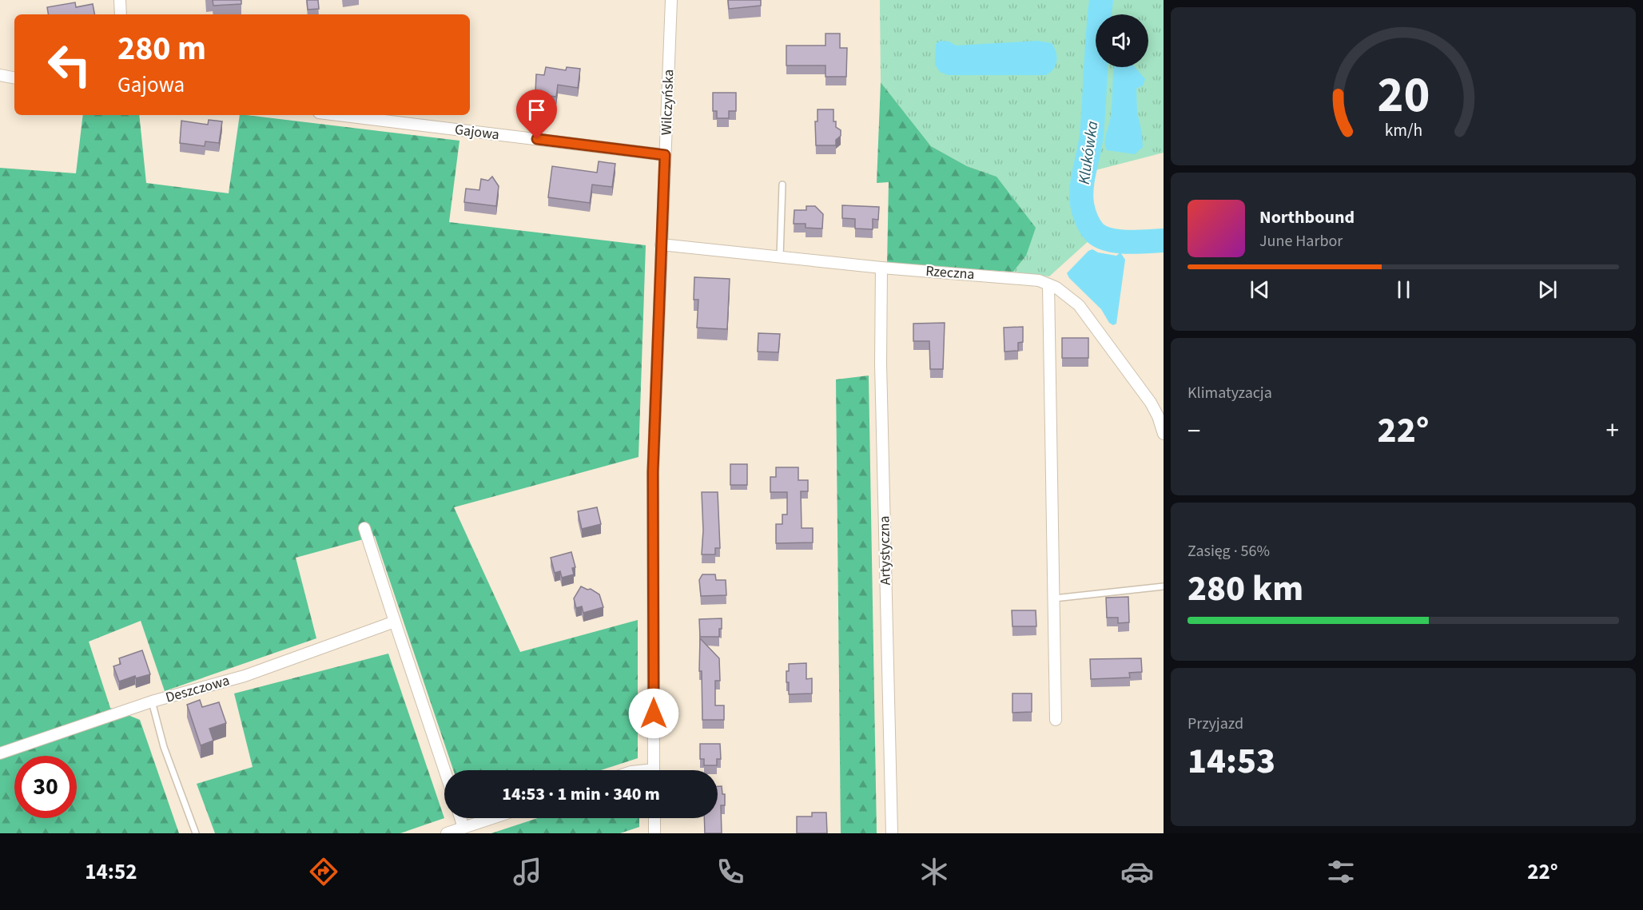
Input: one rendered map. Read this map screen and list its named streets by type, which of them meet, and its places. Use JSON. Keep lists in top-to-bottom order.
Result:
{
  "streets": {
    "street": [
      "Wilczyńska",
      "Gajowa",
      "Rzeczna",
      "Artystyczna",
      "Deszczowa"
    ]
  },
  "crossings": [
    ["Wilczyńska", "Gajowa"],
    ["Wilczyńska", "Rzeczna"],
    ["Rzeczna", "Artystyczna"]
  ],
  "water": ["Klukówka"],
  "page": {
    "turn": ["280 m", "Gajowa"],
    "song": ["Northbound", "June Harbor"],
    "tile": [
      "Klimatyzacja",
      ["Zasięg · 56%", "280 km"],
      ["Przyjazd", "14:53"]
    ],
    "heat": ["−", "22°", "+"],
    "limit": "30",
    "trip": "14:53 · 1 min · 340 m",
    "tabs": ["14:52", "22°"],
    "gauge": ["20", "km/h"]
  }
}
